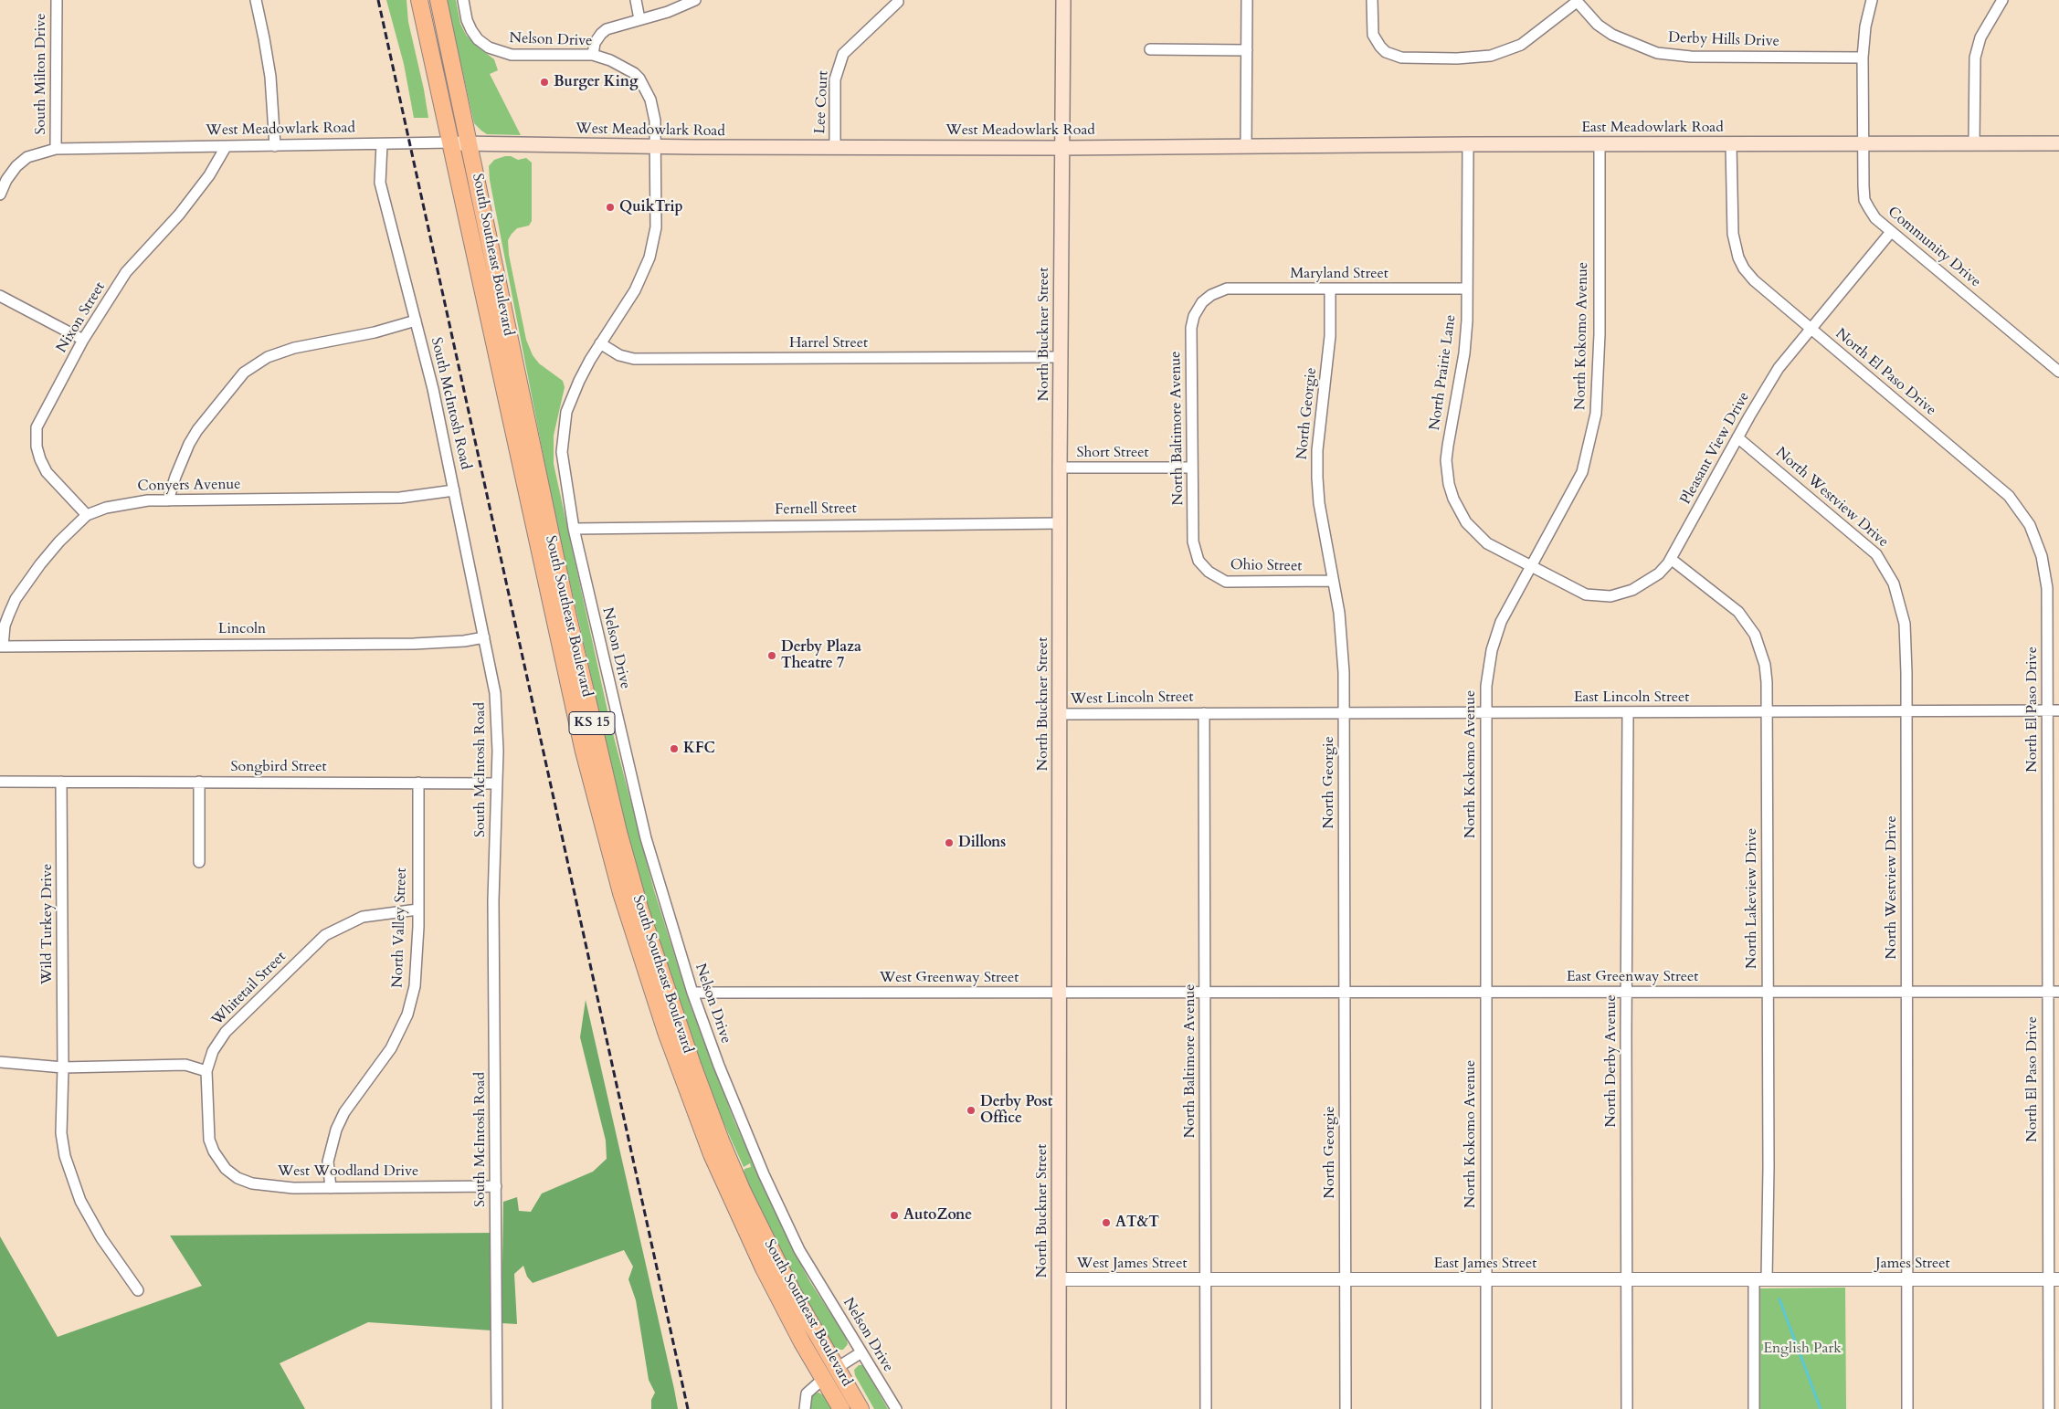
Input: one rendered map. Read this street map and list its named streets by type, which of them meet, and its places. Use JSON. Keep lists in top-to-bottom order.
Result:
{
  "streets": {
    "main road": [
      "East Meadowlark Road",
      "West Meadowlark Road",
      "South Southeast Boulevard",
      "North Buckner Street",
      "KS 15"
    ],
    "street": [
      "Nelson Drive",
      "Derby Hills Drive",
      "South Milton Drive",
      "Lee Court",
      "Community Drive",
      "Maryland Street",
      "Nixon Street",
      "North Kokomo Avenue",
      "Harrel Street",
      "North Prairie Lane",
      "North El Paso Drive",
      "South McIntosh Road",
      "North Georgie",
      "North Baltimore Avenue",
      "Pleasant View Drive",
      "Short Street",
      "Conyers Avenue",
      "North Westview Drive",
      "Fernell Street",
      "Ohio Street",
      "Lincoln",
      "East Lincoln Street",
      "West Lincoln Street",
      "Songbird Street",
      "North Lakeview Drive",
      "Wild Turkey Drive",
      "North Valley Street",
      "East Greenway Street",
      "West Greenway Street",
      "Whitetail Street",
      "North Derby Avenue",
      "West Woodland Drive",
      "West James Street",
      "East James Street",
      "James Street"
    ]
  },
  "crossings": [
    ["Nelson Drive", "West Meadowlark Road"],
    ["Nelson Drive", "Harrel Street"],
    ["Nelson Drive", "Fernell Street"],
    ["Nelson Drive", "West Greenway Street"],
    ["Derby Hills Drive", "Community Drive"],
    ["South Milton Drive", "West Meadowlark Road"],
    ["Lee Court", "West Meadowlark Road"],
    ["East Meadowlark Road", "West Meadowlark Road"],
    ["East Meadowlark Road", "Community Drive"],
    ["East Meadowlark Road", "North Kokomo Avenue"],
    ["East Meadowlark Road", "North Prairie Lane"],
    ["East Meadowlark Road", "North El Paso Drive"],
    ["West Meadowlark Road", "South Southeast Boulevard"],
    ["West Meadowlark Road", "Nixon Street"],
    ["West Meadowlark Road", "North Buckner Street"],
    ["West Meadowlark Road", "South McIntosh Road"],
    ["Community Drive", "Pleasant View Drive"],
    ["Maryland Street", "North Prairie Lane"],
    ["Maryland Street", "North Georgie"],
    ["Maryland Street", "North Baltimore Avenue"],
    ["Nixon Street", "Conyers Avenue"],
    ["North Buckner Street", "Harrel Street"],
    ["North Buckner Street", "Short Street"],
    ["North Buckner Street", "Fernell Street"],
    ["North Buckner Street", "West Lincoln Street"],
    ["North Buckner Street", "West Greenway Street"],
    ["North Buckner Street", "West James Street"],
    ["North Kokomo Avenue", "North Prairie Lane"],
    ["North Kokomo Avenue", "Pleasant View Drive"],
    ["North Kokomo Avenue", "East Lincoln Street"],
    ["North Kokomo Avenue", "East Greenway Street"],
    ["North Kokomo Avenue", "East James Street"],
    ["North Prairie Lane", "Pleasant View Drive"],
    ["North El Paso Drive", "Pleasant View Drive"],
    ["North El Paso Drive", "East Lincoln Street"],
    ["North El Paso Drive", "East Greenway Street"],
    ["North El Paso Drive", "James Street"],
    ["South McIntosh Road", "Conyers Avenue"],
    ["South McIntosh Road", "Lincoln"],
    ["South McIntosh Road", "Songbird Street"],
    ["South McIntosh Road", "West Woodland Drive"],
    ["North Georgie", "Ohio Street"],
    ["North Georgie", "East Lincoln Street"],
    ["North Georgie", "East Greenway Street"],
    ["North Georgie", "East James Street"],
    ["North Baltimore Avenue", "Short Street"],
    ["North Baltimore Avenue", "Ohio Street"],
    ["North Baltimore Avenue", "East Lincoln Street"],
    ["North Baltimore Avenue", "West Lincoln Street"],
    ["North Baltimore Avenue", "East Greenway Street"],
    ["North Baltimore Avenue", "West Greenway Street"],
    ["North Baltimore Avenue", "West James Street"],
    ["North Baltimore Avenue", "East James Street"],
    ["Pleasant View Drive", "North Westview Drive"],
    ["Pleasant View Drive", "North Lakeview Drive"],
    ["Conyers Avenue", "Lincoln"],
    ["North Westview Drive", "East Lincoln Street"],
    ["North Westview Drive", "East Greenway Street"],
    ["North Westview Drive", "James Street"],
    ["East Lincoln Street", "West Lincoln Street"],
    ["East Lincoln Street", "North Lakeview Drive"],
    ["East Lincoln Street", "North Derby Avenue"],
    ["Songbird Street", "Wild Turkey Drive"],
    ["Songbird Street", "North Valley Street"],
    ["North Lakeview Drive", "East Greenway Street"],
    ["North Lakeview Drive", "East James Street"],
    ["North Lakeview Drive", "James Street"],
    ["North Valley Street", "Whitetail Street"],
    ["North Valley Street", "West Woodland Drive"],
    ["East Greenway Street", "West Greenway Street"],
    ["East Greenway Street", "North Derby Avenue"],
    ["Whitetail Street", "West Woodland Drive"],
    ["North Derby Avenue", "East James Street"],
    ["West James Street", "East James Street"],
    ["East James Street", "James Street"]
  ],
  "parks": ["English Park"],
  "places": [
    "Burger King",
    "QuikTrip",
    "Derby Plaza Theatre 7",
    "KFC",
    "Dillons",
    "Derby Post Office",
    "AutoZone",
    "AT&T"
  ]
}
